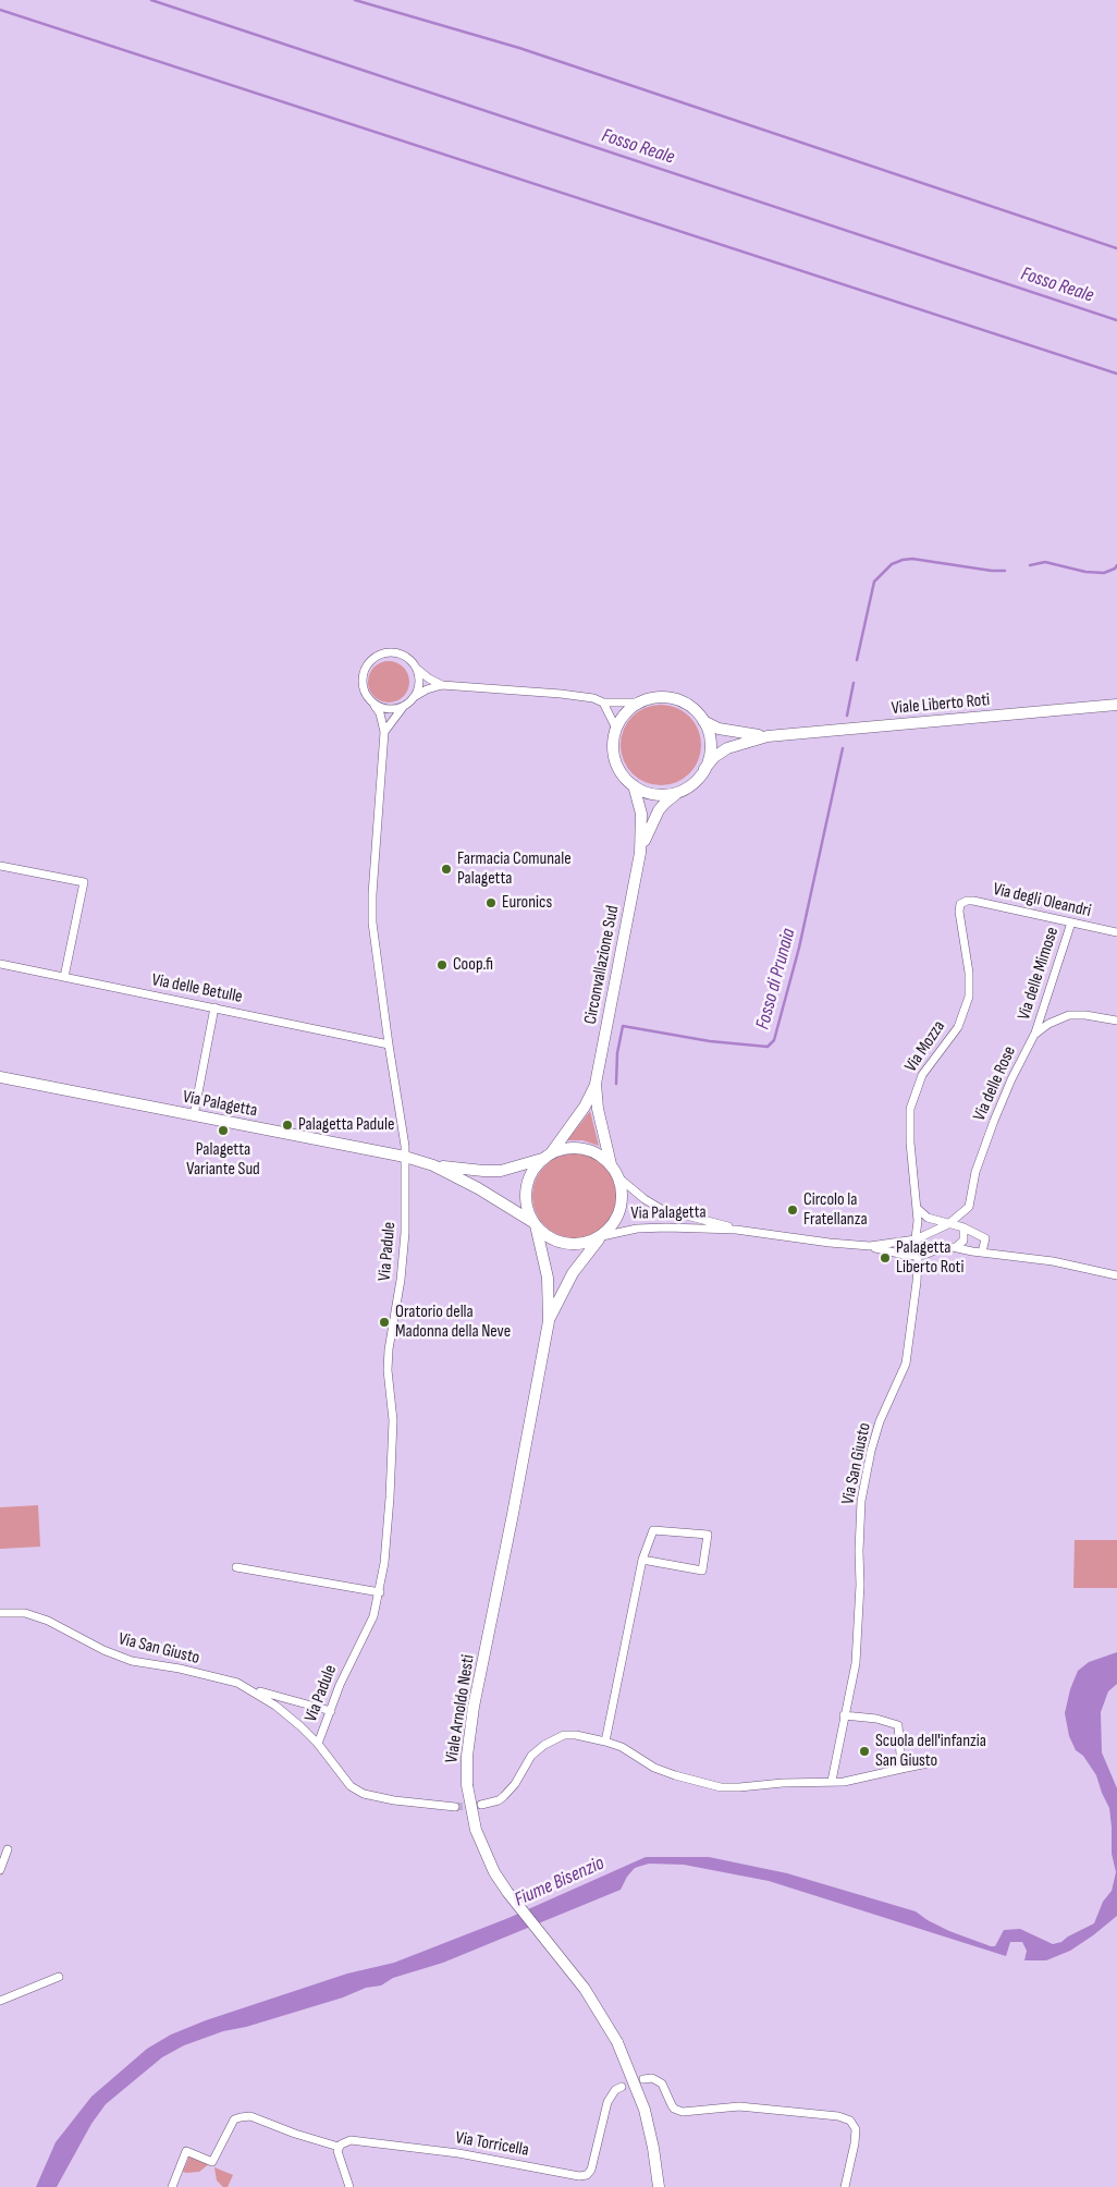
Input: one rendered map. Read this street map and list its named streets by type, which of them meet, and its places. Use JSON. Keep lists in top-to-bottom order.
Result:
{
  "streets": {
    "street": [
      "Viale Liberto Roti",
      "Via degli Oleandri",
      "Circonvallazione Sud",
      "Via delle Mimose",
      "Via delle Betulle",
      "Via Mozza",
      "Via delle Rose",
      "Via Palagetta",
      "Via Padule",
      "Via San Giusto",
      "Viale Arnoldo Nesti",
      "Via Torricella"
    ]
  },
  "crossings": [
    ["Viale Liberto Roti", "Circonvallazione Sud"],
    ["Via degli Oleandri", "Via delle Mimose"],
    ["Via degli Oleandri", "Via Mozza"],
    ["Circonvallazione Sud", "Via Palagetta"],
    ["Circonvallazione Sud", "Viale Arnoldo Nesti"],
    ["Via delle Mimose", "Via delle Rose"],
    ["Via delle Betulle", "Via Padule"],
    ["Via Mozza", "Via Palagetta"],
    ["Via Mozza", "Via San Giusto"],
    ["Via Palagetta", "Via Padule"],
    ["Via Palagetta", "Via San Giusto"],
    ["Via Palagetta", "Viale Arnoldo Nesti"],
    ["Via Padule", "Via San Giusto"]
  ],
  "water": ["Fosso Reale", "Fosso di Prunaia", "Fiume Bisenzio"],
  "places": [
    "Farmacia Comunale Palagetta",
    "Euronics",
    "Coop.fi",
    "Palagetta Padule",
    "Palagetta Variante Sud",
    "Circolo la Fratellanza",
    "Palagetta Liberto Roti",
    "Oratorio della Madonna della Neve",
    "Scuola dell'infanzia San Giusto"
  ]
}
